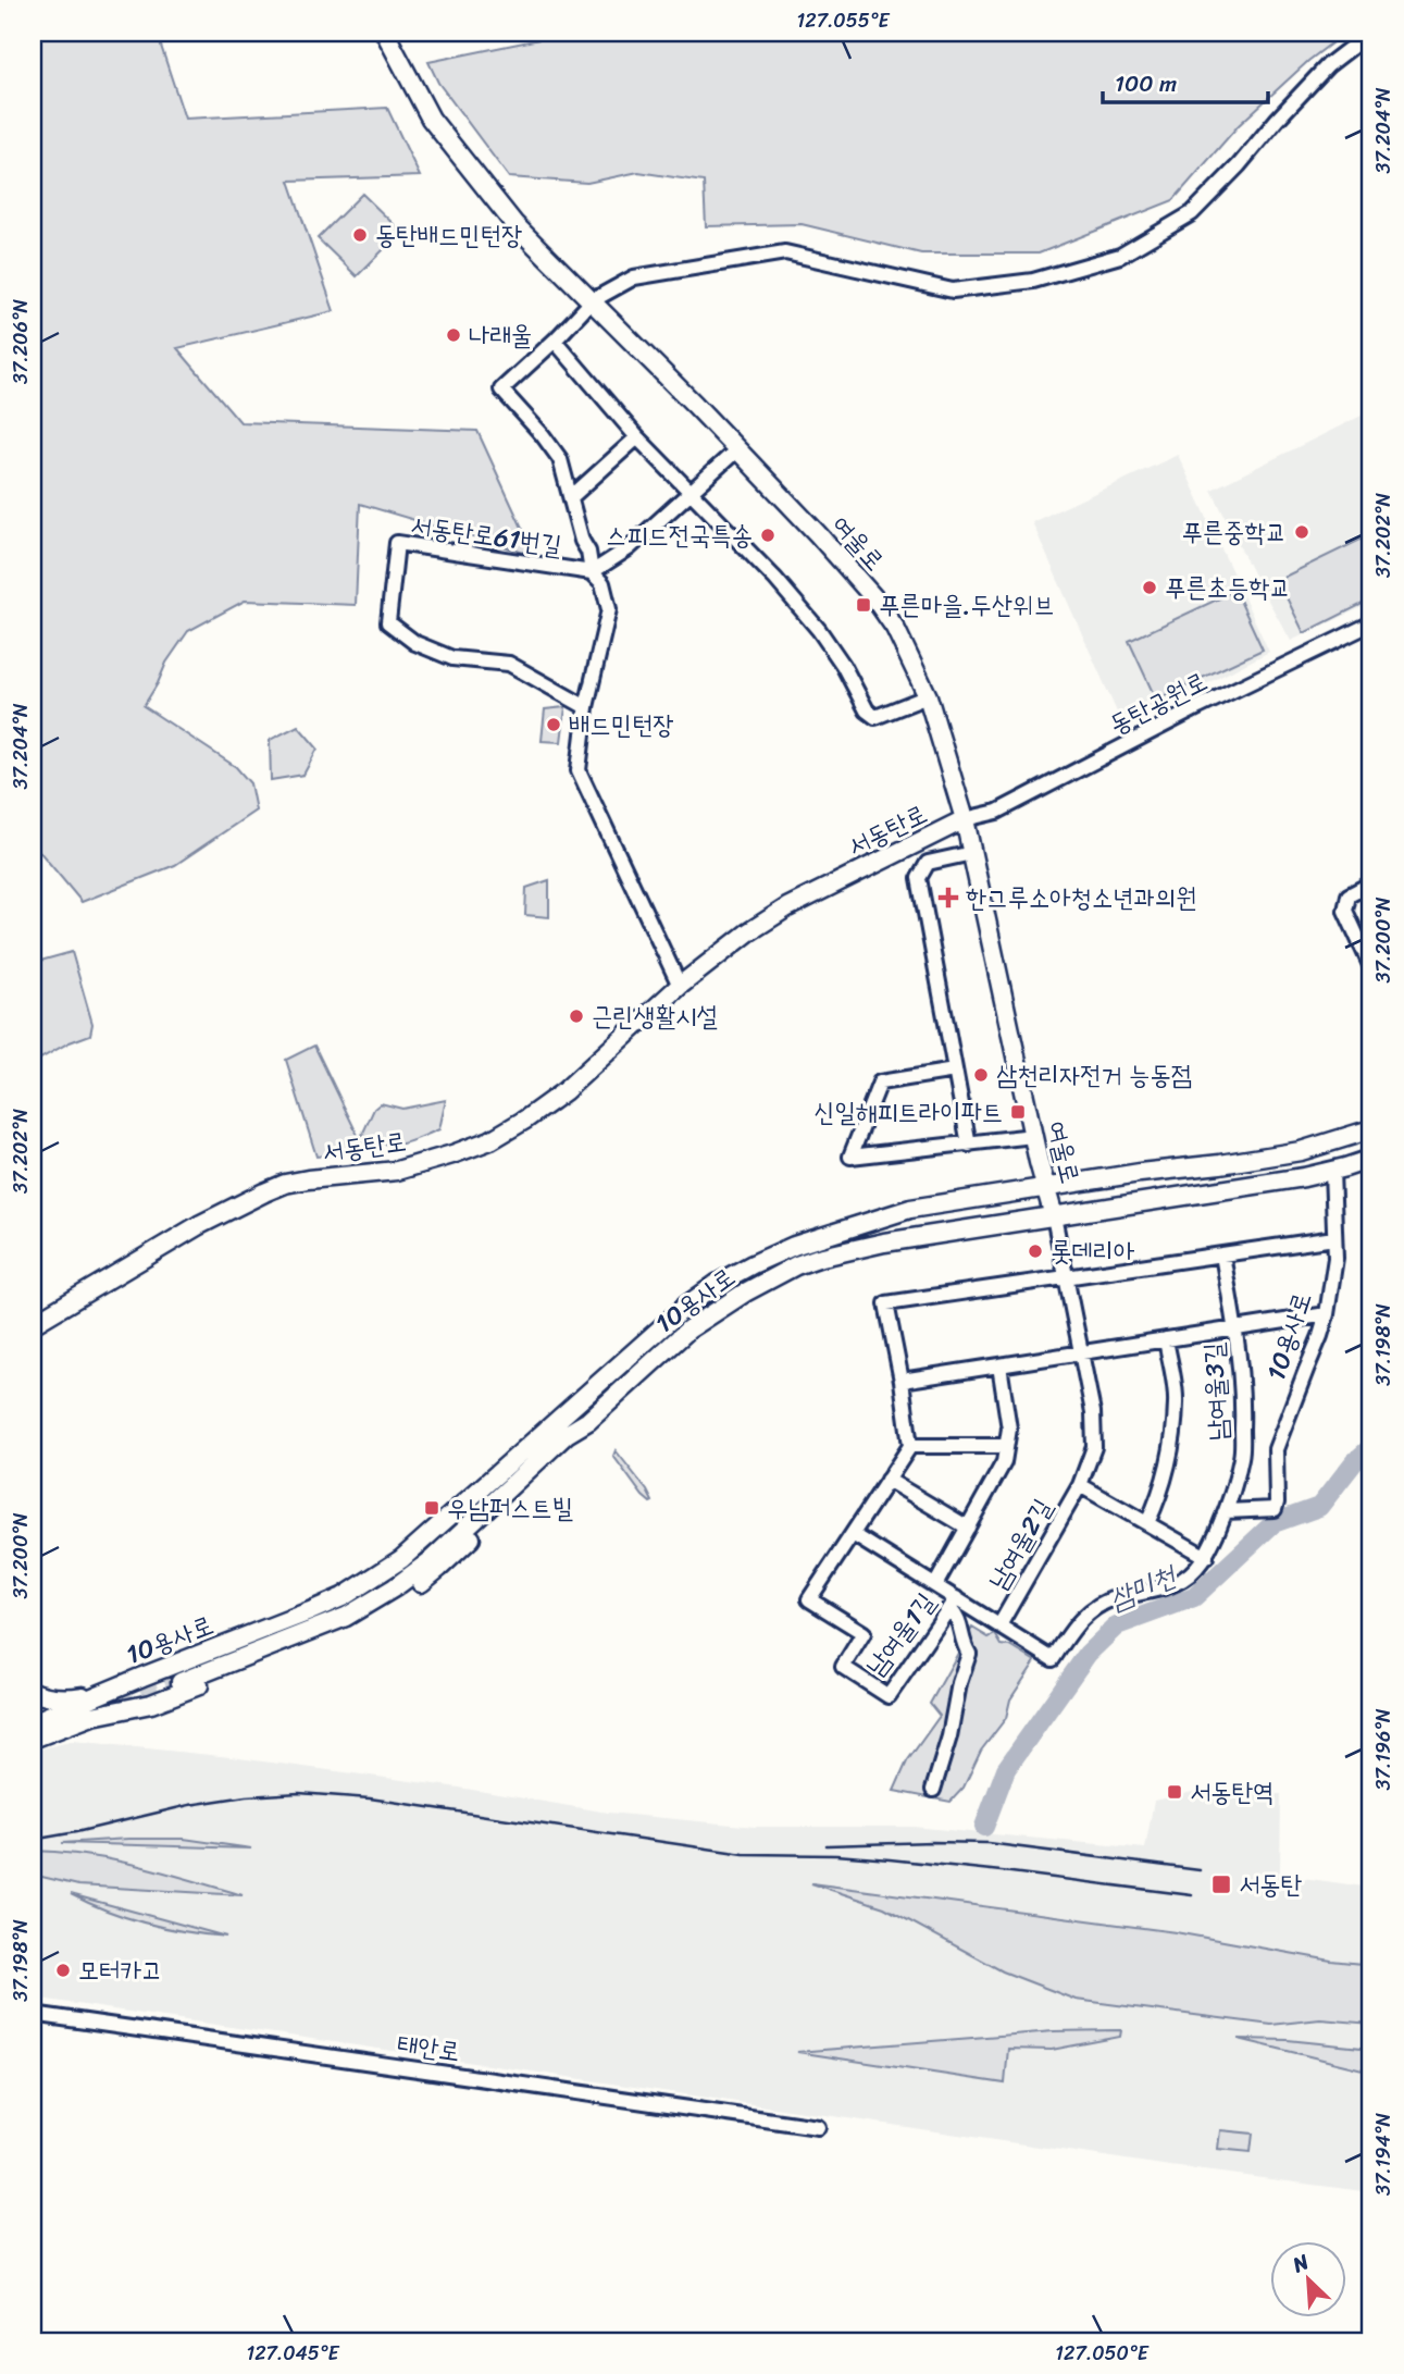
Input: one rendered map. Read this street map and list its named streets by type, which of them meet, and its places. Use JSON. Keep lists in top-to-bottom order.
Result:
{
  "streets": {
    "street": [
      "서동탄로61번길",
      "여울로",
      "동탄공원로",
      "서동탄로",
      "10용사로",
      "남여울3길",
      "남여울2길",
      "남여울1길",
      "태안로"
    ]
  },
  "crossings": [
    ["여울로", "동탄공원로"],
    ["여울로", "서동탄로"],
    ["여울로", "10용사로"],
    ["여울로", "남여울2길"],
    ["동탄공원로", "서동탄로"],
    ["10용사로", "남여울3길"],
    ["10용사로", "남여울2길"],
    ["남여울3길", "남여울2길"],
    ["남여울3길", "남여울1길"],
    ["남여울2길", "남여울1길"]
  ],
  "water": ["삼미천"],
  "places": {
    "other": [
      "동탄배드민턴장",
      "나래울",
      "푸른중학교",
      "스피드전국특송",
      "푸른초등학교",
      "배드민턴장",
      "근린생활시설",
      "삼천리자전거 능동점",
      "롯데리아",
      "모터카고"
    ],
    "transit": [
      "푸른마을.두산위브",
      "신일해피트라이파트",
      "우남퍼스트빌",
      "서동탄역",
      "서동탄"
    ],
    "health": ["한그루소아청소년과의원"]
  },
  "scale_bar": "100 m",
  "north": "top left",
  "coordinates": [
    "127.055°E",
    "37.204°N",
    "37.206°N",
    "37.202°N",
    "37.200°N",
    "37.198°N",
    "37.196°N",
    "37.194°N",
    "127.045°E",
    "127.050°E"
  ]
}
